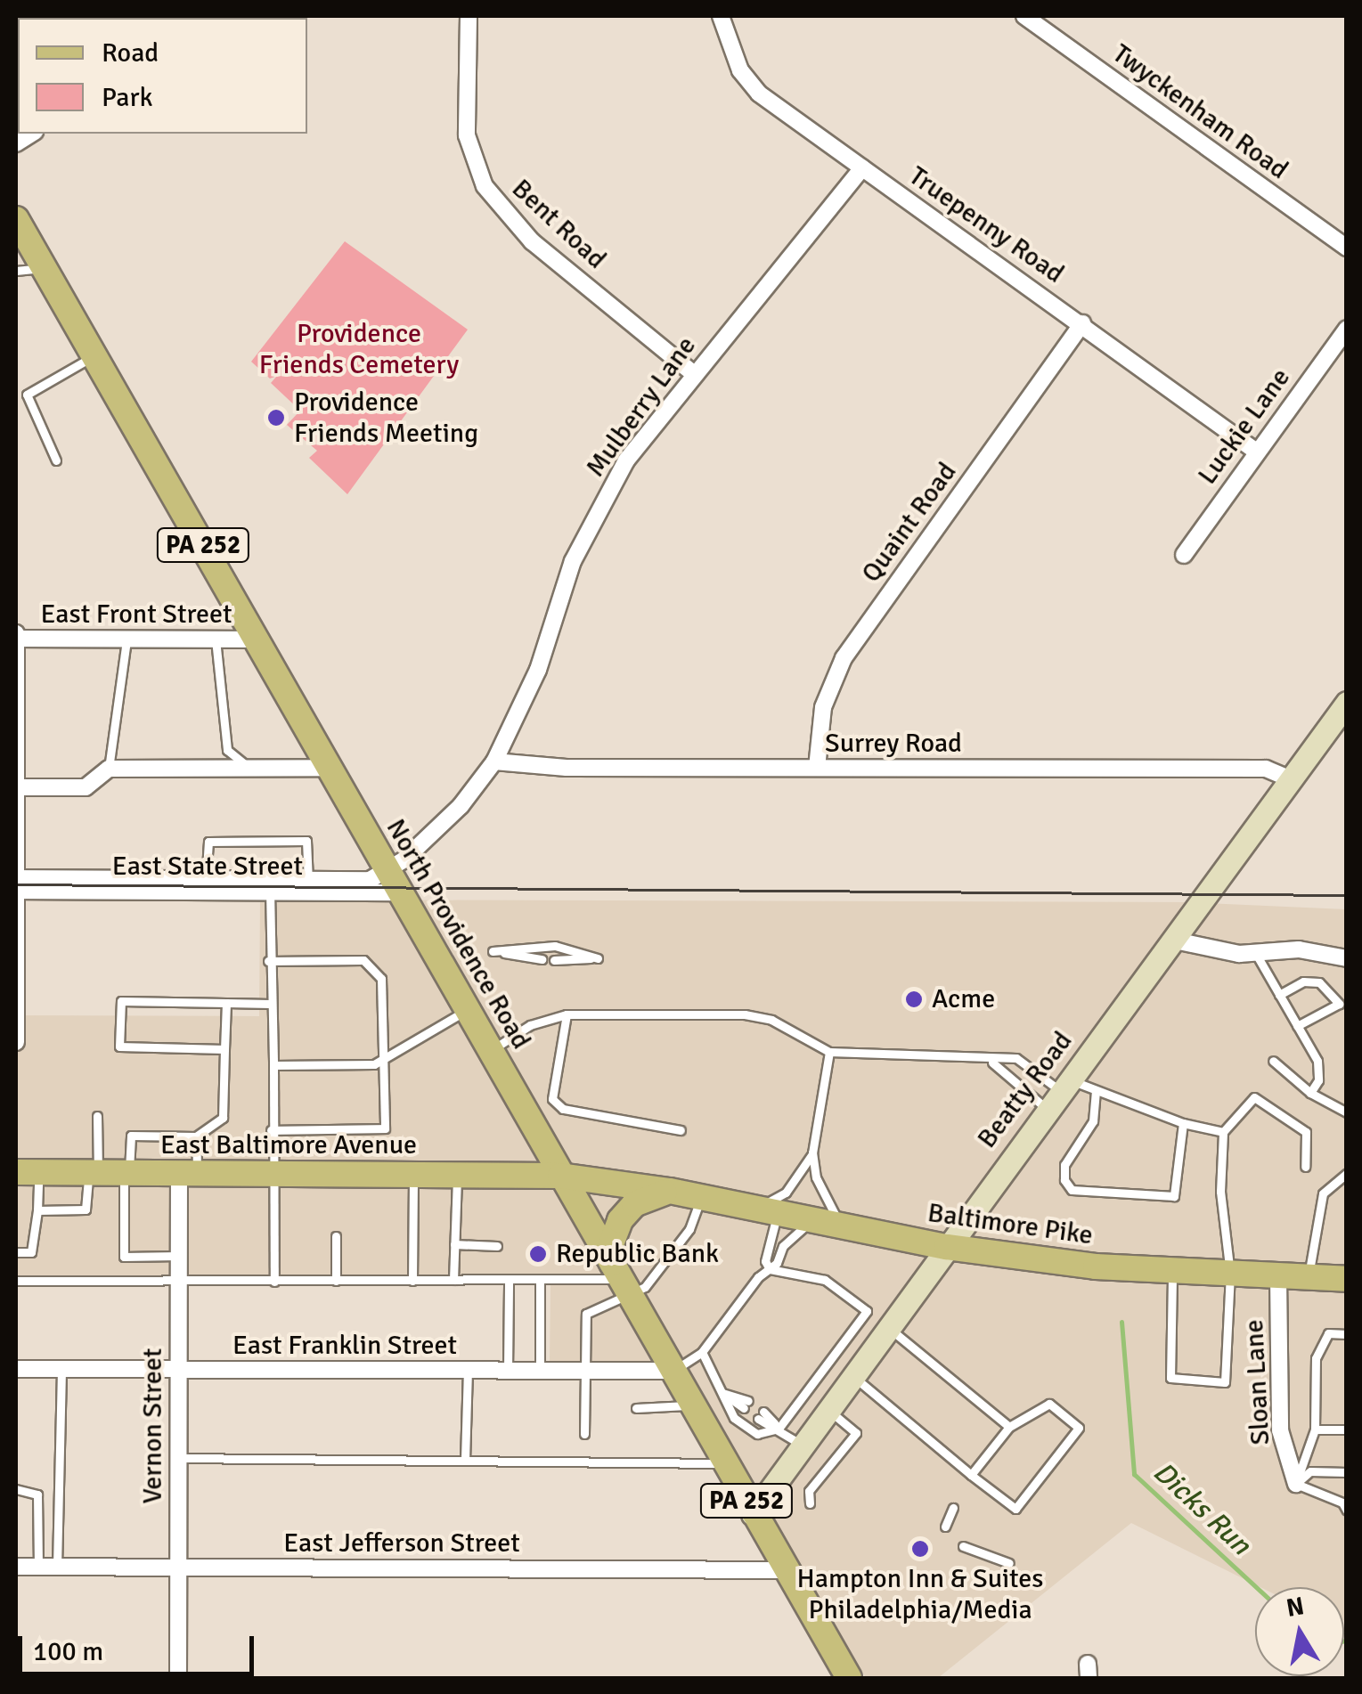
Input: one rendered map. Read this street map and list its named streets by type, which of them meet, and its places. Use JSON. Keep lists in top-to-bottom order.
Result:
{
  "streets": {
    "main road": [
      "PA 252",
      "North Providence Road",
      "East Baltimore Avenue",
      "Baltimore Pike"
    ],
    "street": [
      "Twyckenham Road",
      "Bent Road",
      "Truepenny Road",
      "Mulberry Lane",
      "Luckie Lane",
      "Quaint Road",
      "East Front Street",
      "Surrey Road",
      "East State Street",
      "Beatty Road",
      "East Franklin Street",
      "Sloan Lane",
      "Vernon Street",
      "East Jefferson Street"
    ]
  },
  "crossings": [
    ["Bent Road", "Mulberry Lane"],
    ["Truepenny Road", "Mulberry Lane"],
    ["Truepenny Road", "Luckie Lane"],
    ["Truepenny Road", "Quaint Road"],
    ["Mulberry Lane", "Surrey Road"],
    ["Mulberry Lane", "East State Street"],
    ["Mulberry Lane", "North Providence Road"],
    ["Quaint Road", "Surrey Road"],
    ["East Front Street", "North Providence Road"],
    ["Surrey Road", "Beatty Road"],
    ["East State Street", "North Providence Road"],
    ["North Providence Road", "Beatty Road"],
    ["North Providence Road", "East Baltimore Avenue"],
    ["North Providence Road", "East Franklin Street"],
    ["North Providence Road", "East Jefferson Street"],
    ["Beatty Road", "Baltimore Pike"],
    ["East Baltimore Avenue", "Baltimore Pike"],
    ["East Baltimore Avenue", "Vernon Street"],
    ["Baltimore Pike", "Sloan Lane"],
    ["East Franklin Street", "Vernon Street"],
    ["Vernon Street", "East Jefferson Street"]
  ],
  "water": ["Dicks Run"],
  "parks": ["Providence Friends Cemetery"],
  "places": [
    "Providence Friends Meeting",
    "Acme",
    "Republic Bank",
    "Hampton Inn & Suites Philadelphia/Media"
  ],
  "legend": ["Road", "Park"],
  "scale_bar": "100 m",
  "north": "top"
}
